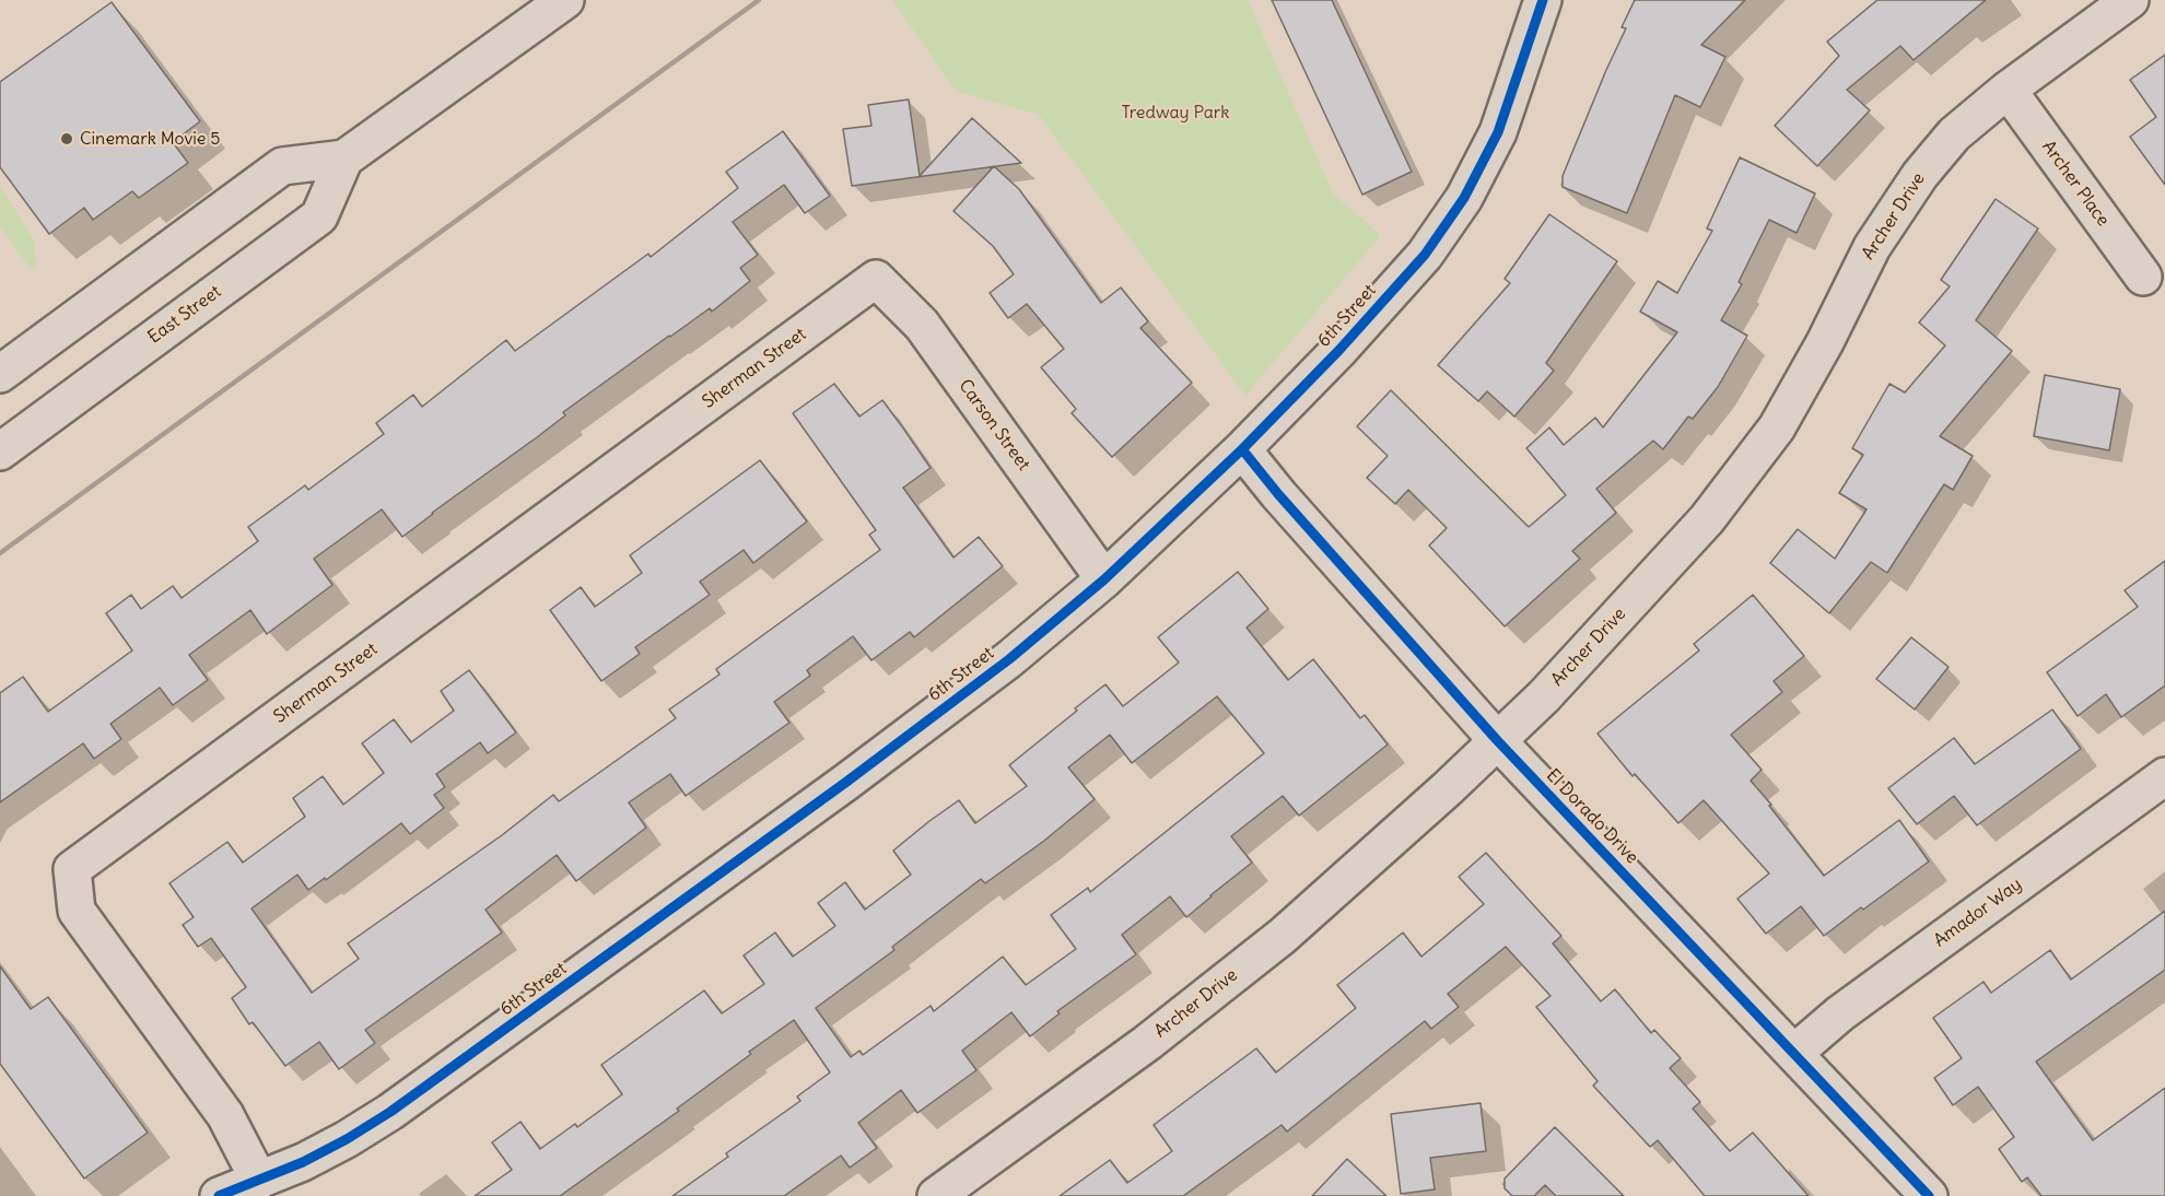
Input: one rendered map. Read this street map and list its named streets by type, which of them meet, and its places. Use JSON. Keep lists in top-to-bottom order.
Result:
{
  "streets": {
    "street": [
      "Archer Place",
      "Archer Drive",
      "East Street",
      "6th Street",
      "Sherman Street",
      "Carson Street",
      "El Dorado Drive",
      "Amador Way"
    ]
  },
  "crossings": [
    ["Archer Place", "Archer Drive"],
    ["Archer Drive", "El Dorado Drive"],
    ["6th Street", "Sherman Street"],
    ["6th Street", "Carson Street"],
    ["6th Street", "El Dorado Drive"],
    ["Sherman Street", "Carson Street"],
    ["El Dorado Drive", "Amador Way"]
  ],
  "parks": ["Tredway Park"],
  "places": ["Cinemark Movie 5"]
}
